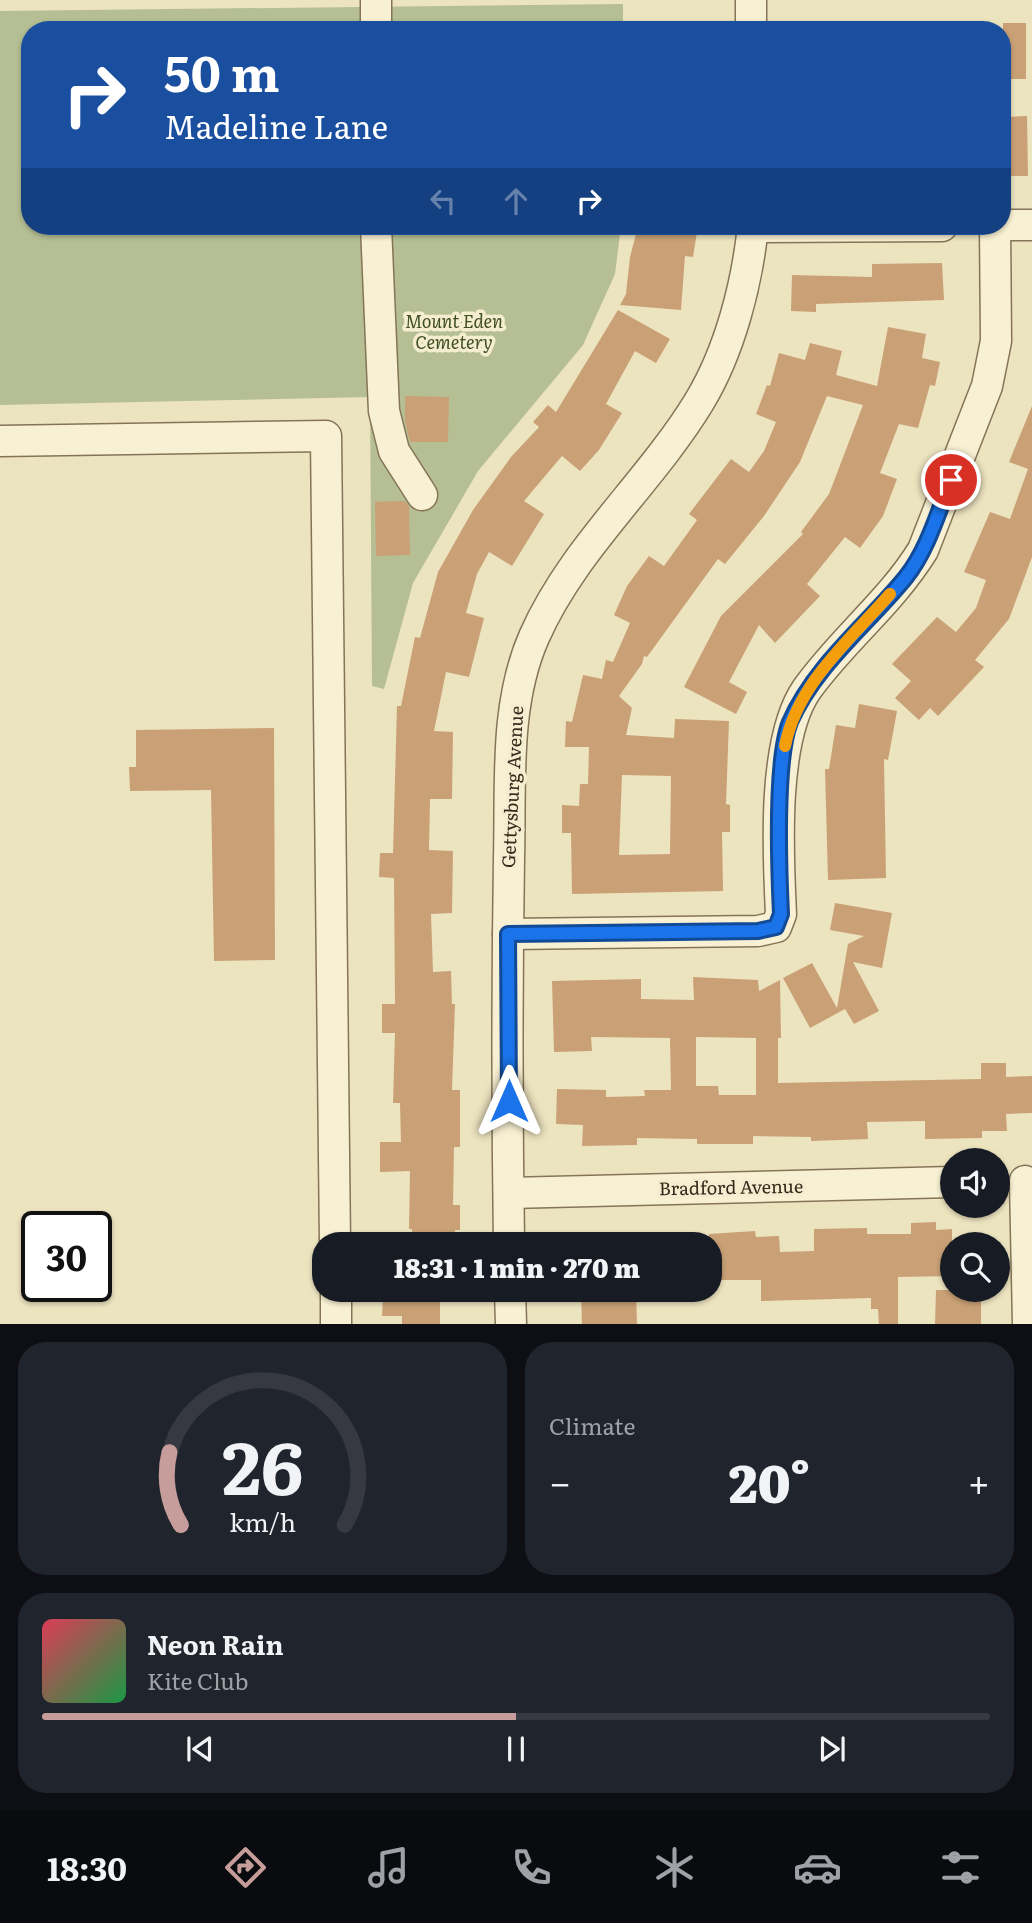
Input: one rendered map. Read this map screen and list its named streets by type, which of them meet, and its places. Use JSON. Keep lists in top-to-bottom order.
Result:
{
  "streets": {
    "street": ["Gettysburg Avenue", "Bradford Avenue"]
  },
  "crossings": [
    ["Gettysburg Avenue", "Bradford Avenue"]
  ],
  "parks": ["Mount Eden Cemetery"],
  "page": {
    "turn": ["50 m", "Madeline Lane"],
    "limit": "30",
    "trip": "18:31 · 1 min · 270 m",
    "tile": "Climate",
    "heat": ["−", "20°", "+"],
    "song": ["Neon Rain", "Kite Club"],
    "tabs": "18:30",
    "gauge": ["26", "km/h"]
  }
}
